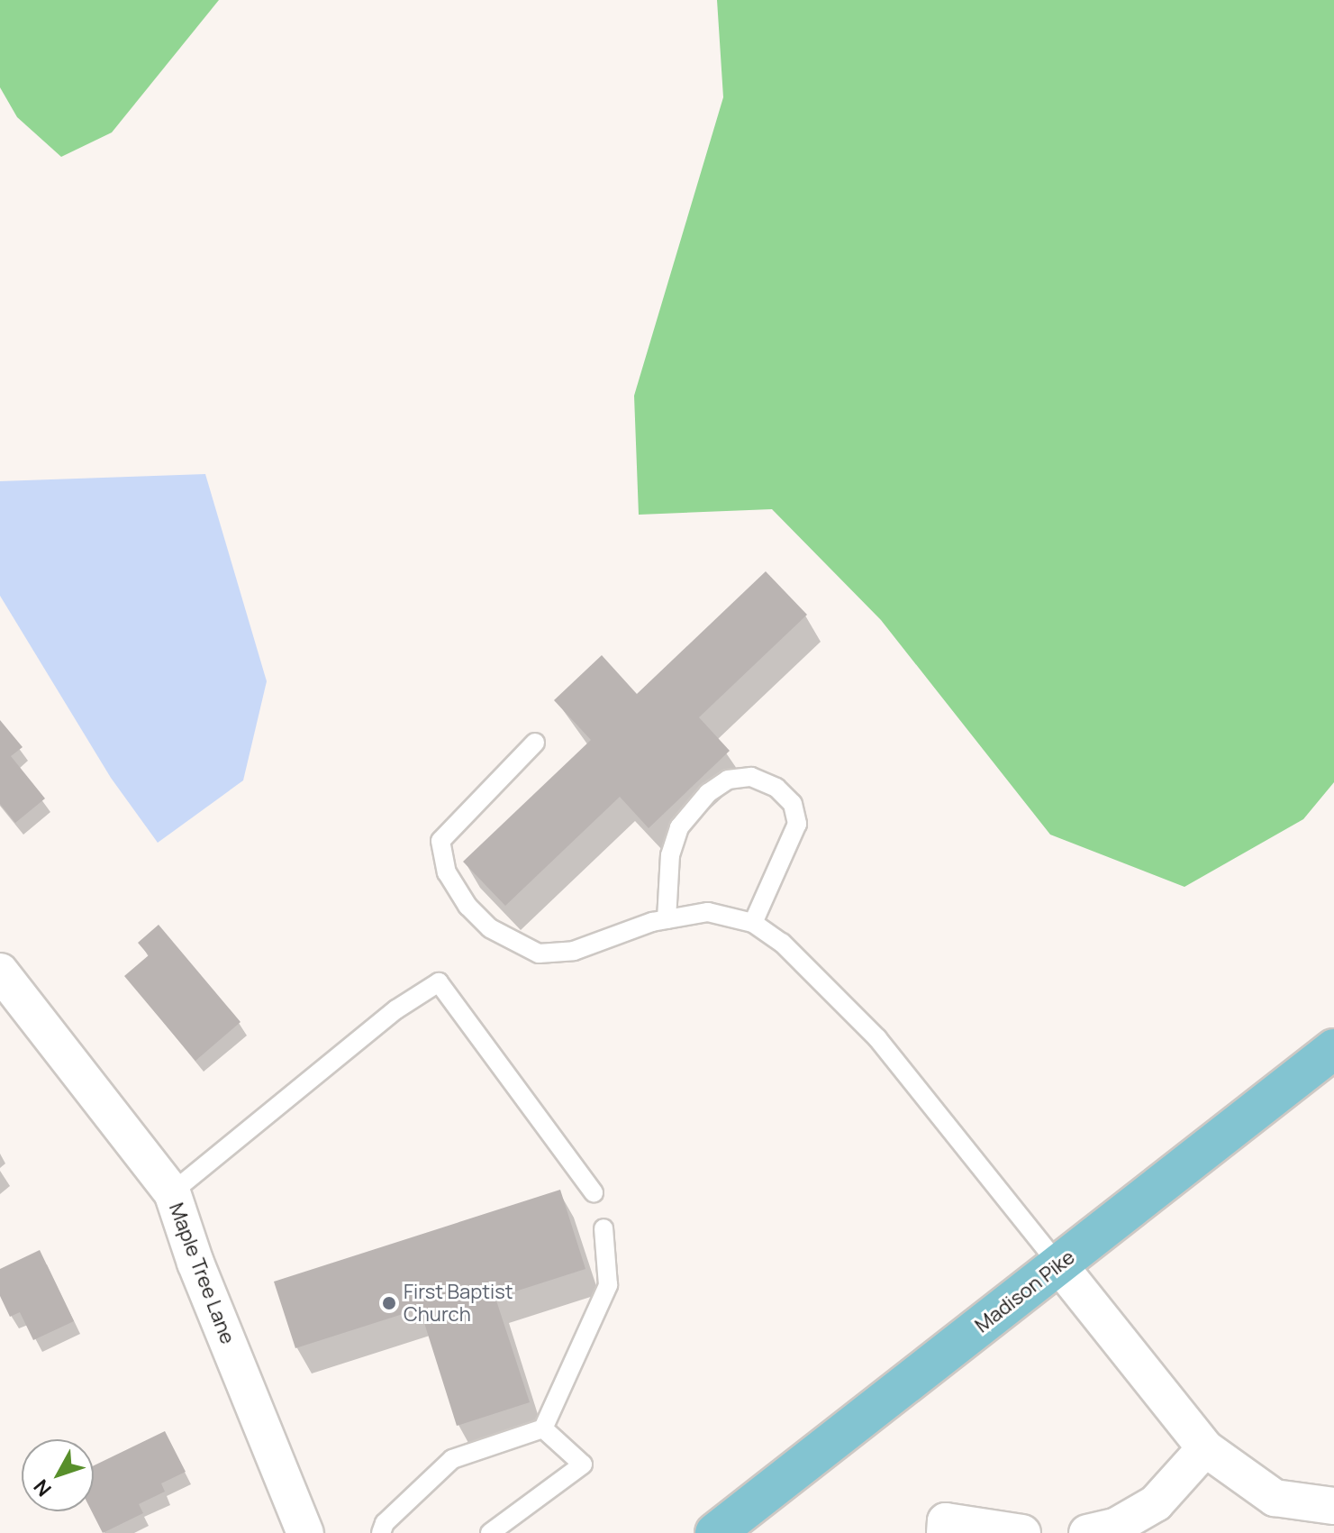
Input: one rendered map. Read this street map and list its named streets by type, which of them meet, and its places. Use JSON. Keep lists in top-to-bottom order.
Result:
{
  "streets": {
    "main road": ["Madison Pike"],
    "street": ["Maple Tree Lane"]
  },
  "places": ["First Baptist Church"],
  "north": "bottom left"
}
